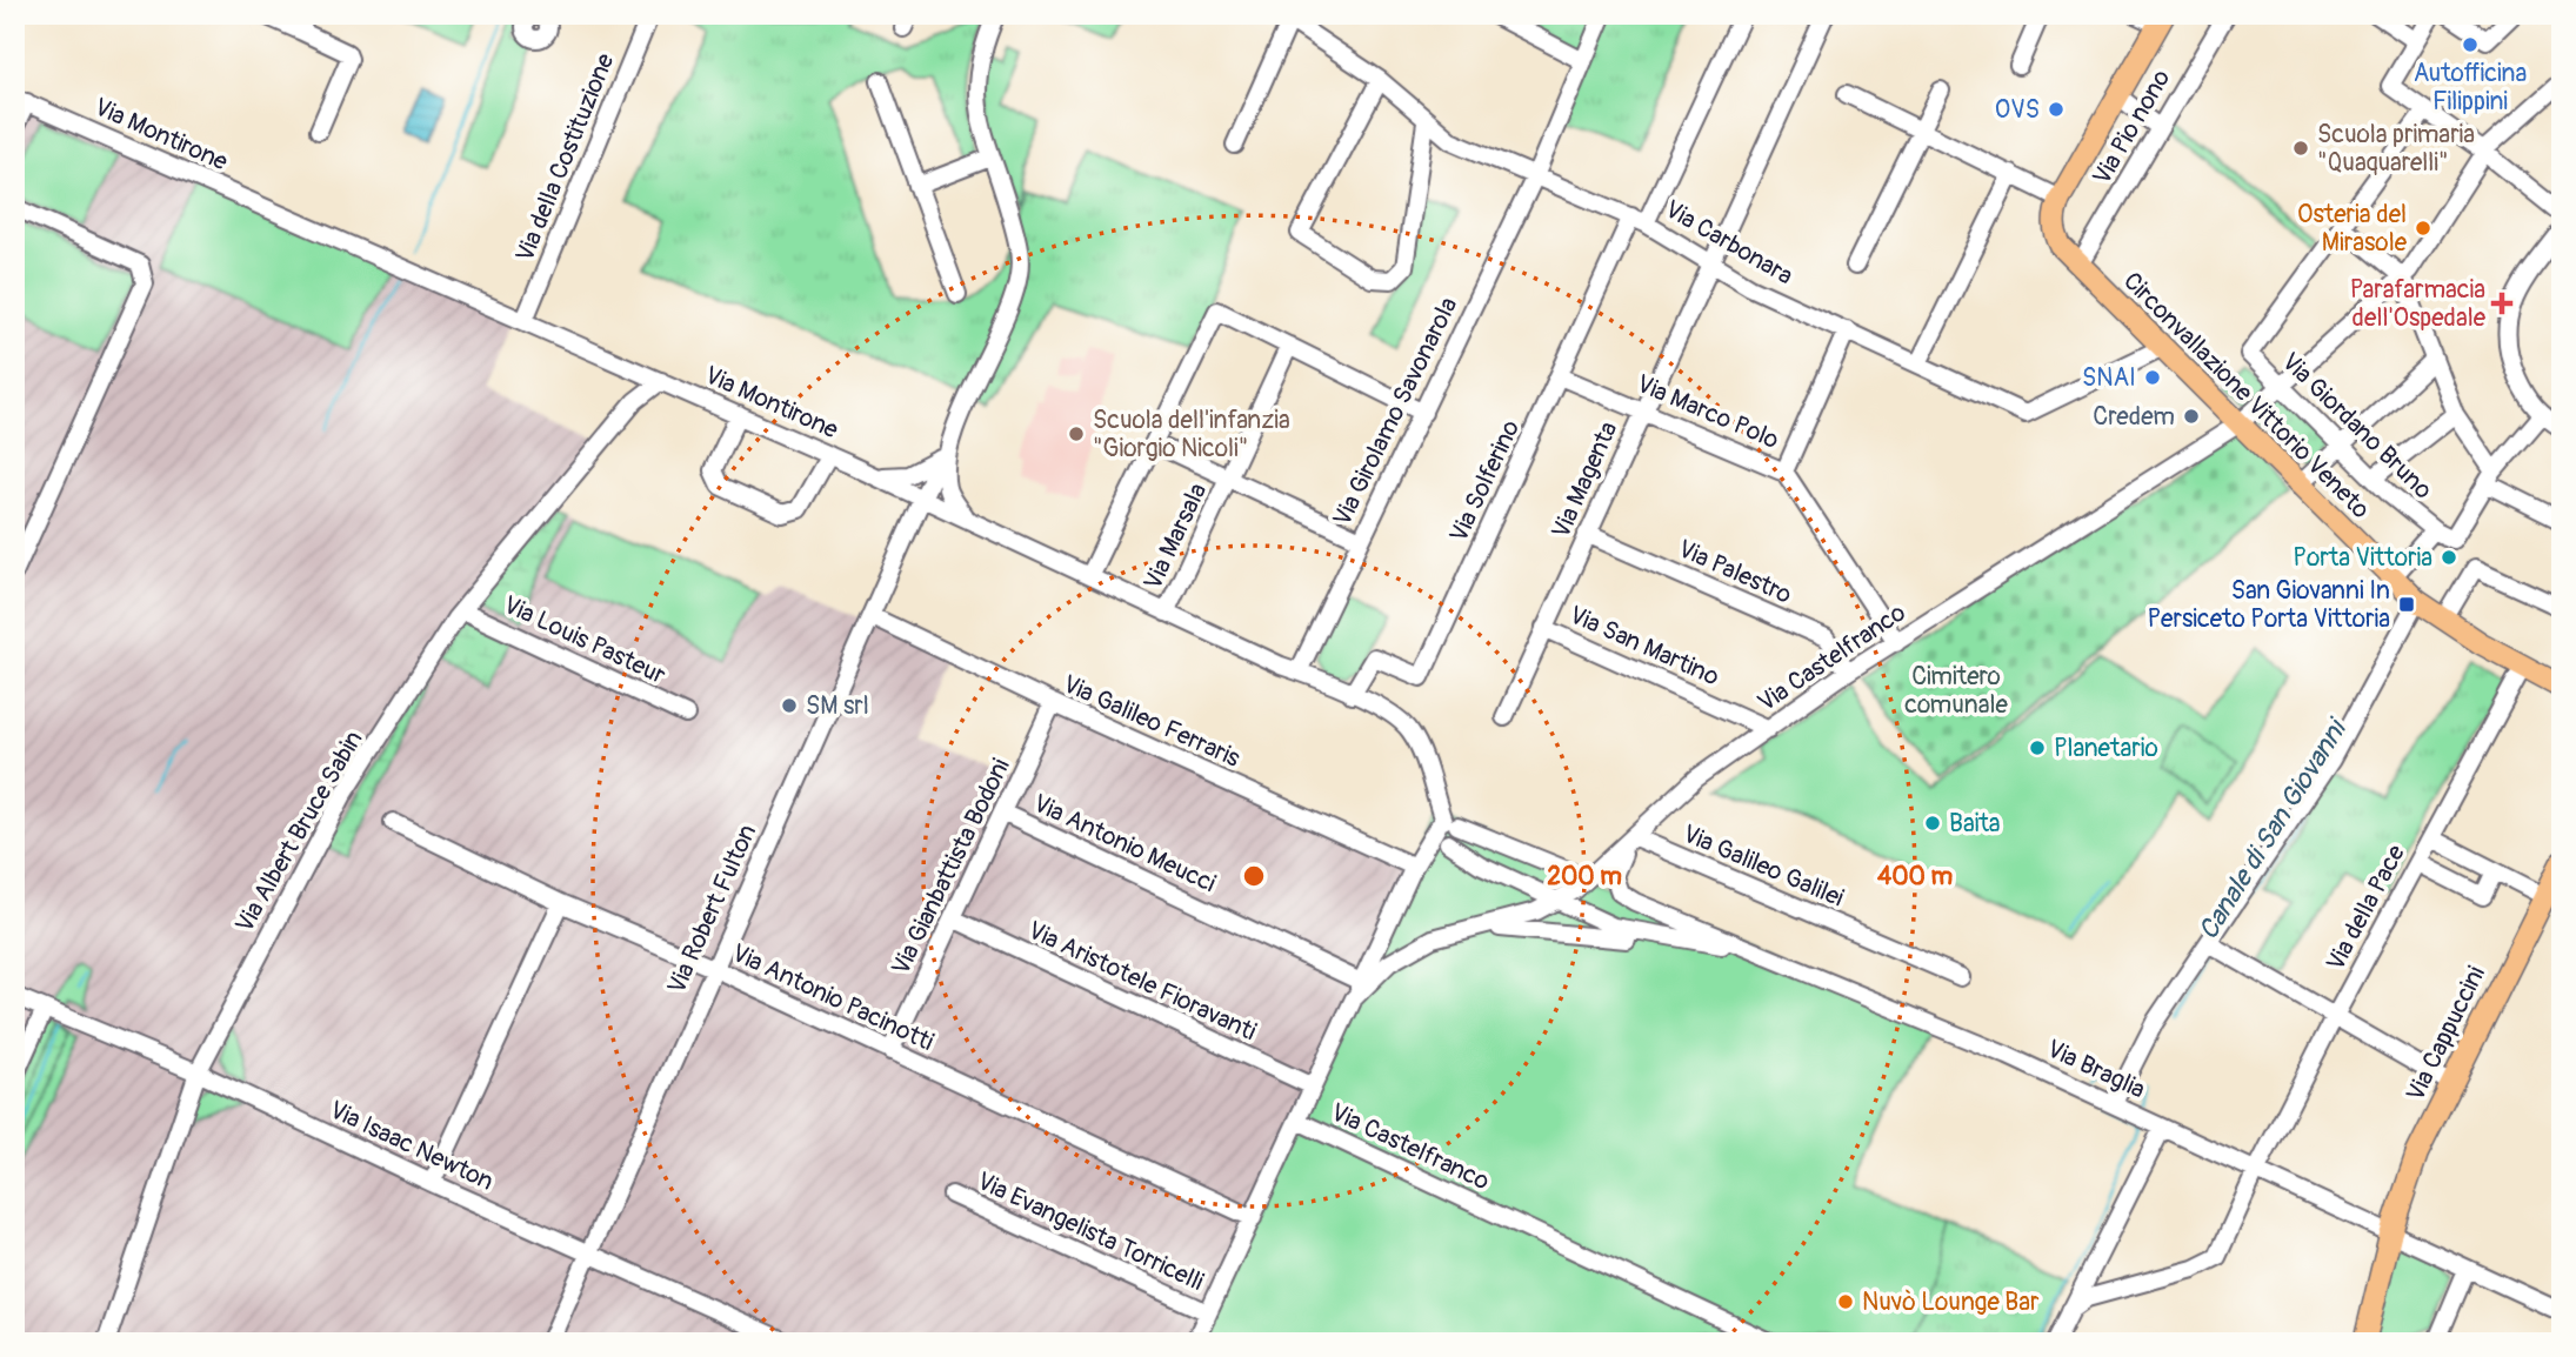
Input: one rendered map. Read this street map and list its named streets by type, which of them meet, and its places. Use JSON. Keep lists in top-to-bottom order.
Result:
{
  "streets": {
    "main road": ["Circonvallazione Vittorio Veneto", "Via Cappuccini"],
    "street": [
      "Via Pio nono",
      "Via Montirone",
      "Via della Costituzione",
      "Via Carbonara",
      "Via Girolamo Savonarola",
      "Via Marco Polo",
      "Via Giordano Bruno",
      "Via Magenta",
      "Via Solferino",
      "Via Marsala",
      "Via Palestro",
      "Via Louis Pasteur",
      "Via San Martino",
      "Via Castelfranco",
      "Via Galileo Ferraris",
      "Via Albert Bruce Sabin",
      "Via Antonio Meucci",
      "Via Galileo Galilei",
      "Via Gianbattista Bodoni",
      "Via della Pace",
      "Via Robert Fulton",
      "Via Aristotele Fioravanti",
      "Via Antonio Pacinotti",
      "Via Braglia",
      "Via Isaac Newton",
      "Via Evangelista Torricelli"
    ]
  },
  "crossings": [
    ["Via Pio nono", "Circonvallazione Vittorio Veneto"],
    ["Via Montirone", "Via della Costituzione"],
    ["Via Montirone", "Via Girolamo Savonarola"],
    ["Via Montirone", "Via Solferino"],
    ["Via Montirone", "Via Marsala"],
    ["Via Montirone", "Via Castelfranco"],
    ["Via Montirone", "Via Albert Bruce Sabin"],
    ["Via Montirone", "Via Robert Fulton"],
    ["Via Montirone", "Via Braglia"],
    ["Via Carbonara", "Circonvallazione Vittorio Veneto"],
    ["Via Carbonara", "Via Girolamo Savonarola"],
    ["Via Carbonara", "Via Magenta"],
    ["Via Carbonara", "Via Solferino"],
    ["Circonvallazione Vittorio Veneto", "Via Castelfranco"],
    ["Circonvallazione Vittorio Veneto", "Via della Pace"],
    ["Via Marco Polo", "Via Magenta"],
    ["Via Marco Polo", "Via Solferino"],
    ["Via Marco Polo", "Via Castelfranco"],
    ["Via Giordano Bruno", "Via Castelfranco"],
    ["Via Magenta", "Via Palestro"],
    ["Via Magenta", "Via San Martino"],
    ["Via Palestro", "Via Castelfranco"],
    ["Via Louis Pasteur", "Via Albert Bruce Sabin"],
    ["Via San Martino", "Via Castelfranco"],
    ["Via Castelfranco", "Via Galileo Ferraris"],
    ["Via Castelfranco", "Via Antonio Meucci"],
    ["Via Castelfranco", "Via Galileo Galilei"],
    ["Via Castelfranco", "Via Aristotele Fioravanti"],
    ["Via Castelfranco", "Via Antonio Pacinotti"],
    ["Via Castelfranco", "Via Braglia"],
    ["Via Castelfranco", "Via Evangelista Torricelli"],
    ["Via Galileo Ferraris", "Via Gianbattista Bodoni"],
    ["Via Galileo Ferraris", "Via Robert Fulton"],
    ["Via Albert Bruce Sabin", "Via Isaac Newton"],
    ["Via Antonio Meucci", "Via Gianbattista Bodoni"],
    ["Via Galileo Galilei", "Via Braglia"],
    ["Via Gianbattista Bodoni", "Via Aristotele Fioravanti"],
    ["Via Gianbattista Bodoni", "Via Antonio Pacinotti"],
    ["Via della Pace", "Via Braglia"],
    ["Via Robert Fulton", "Via Antonio Pacinotti"],
    ["Via Robert Fulton", "Via Isaac Newton"],
    ["Via Cappuccini", "Via Braglia"]
  ],
  "water": ["Canale di San Giovanni"],
  "parks": ["Cimitero comunale"],
  "places": {
    "other": [
      "Autofficina Filippini",
      "OVS",
      "Scuola primaria \"Quaquarelli\"",
      "Osteria del Mirasole",
      "SNAI",
      "Credem",
      "Scuola dell'infanzia \"Giorgio Nicoli\"",
      "Porta Vittoria",
      "SM srl",
      "Planetario",
      "Baita",
      "Nuvò Lounge Bar"
    ],
    "health": ["Parafarmacia dell'Ospedale"],
    "transit": ["San Giovanni In Persiceto Porta Vittoria"]
  },
  "rings": ["200 m", "400 m"]
}
